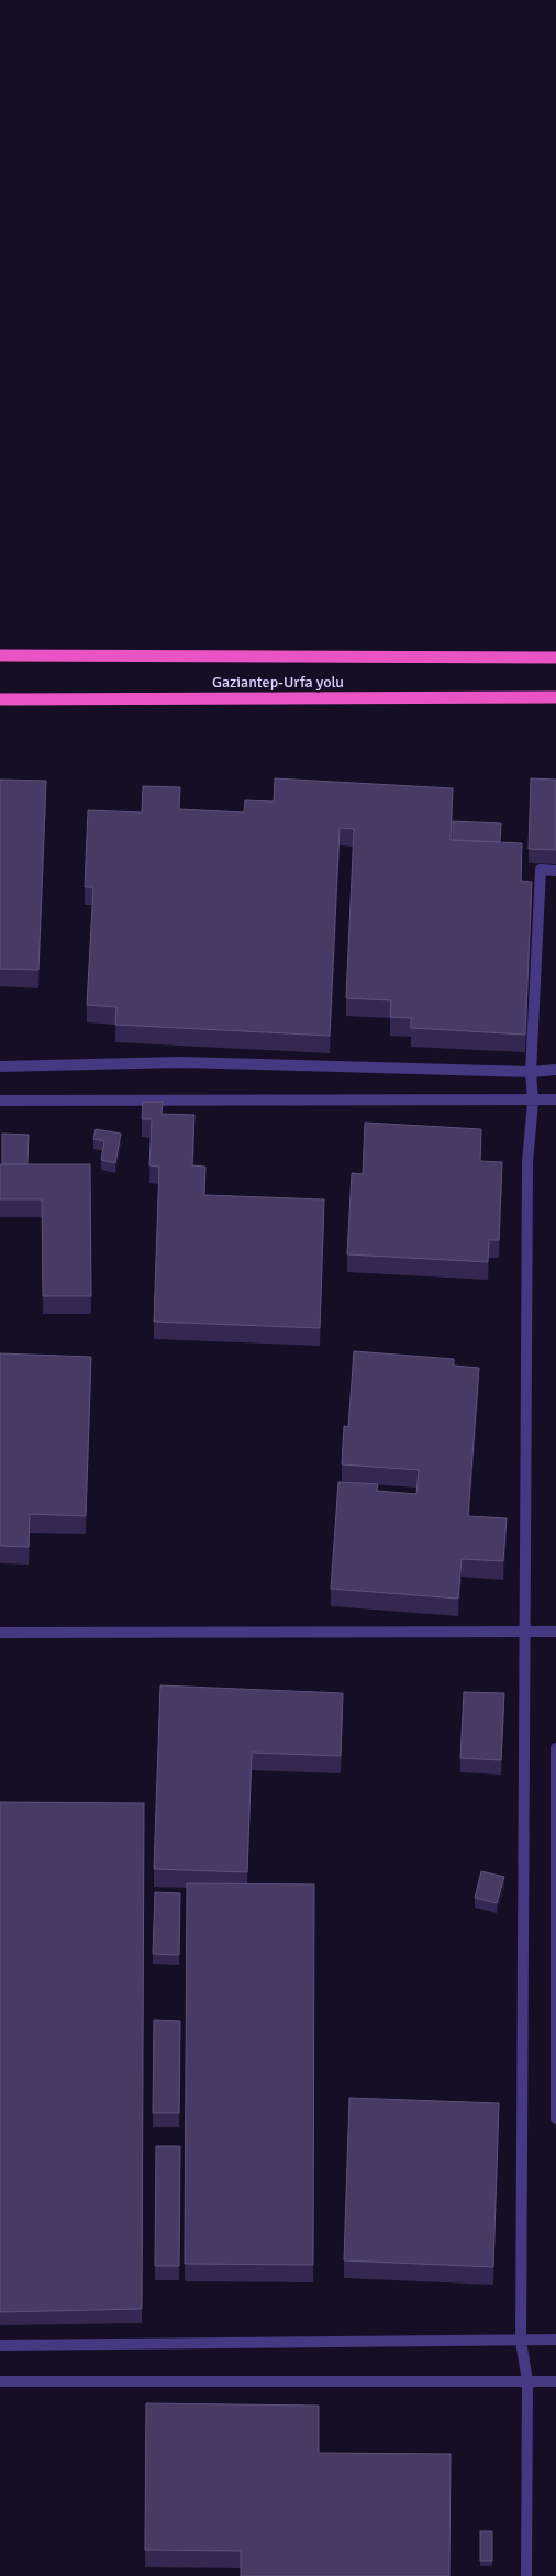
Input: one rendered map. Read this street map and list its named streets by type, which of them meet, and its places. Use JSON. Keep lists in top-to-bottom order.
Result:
{
  "streets": {
    "highway": ["Gaziantep-Urfa yolu"]
  }
}
